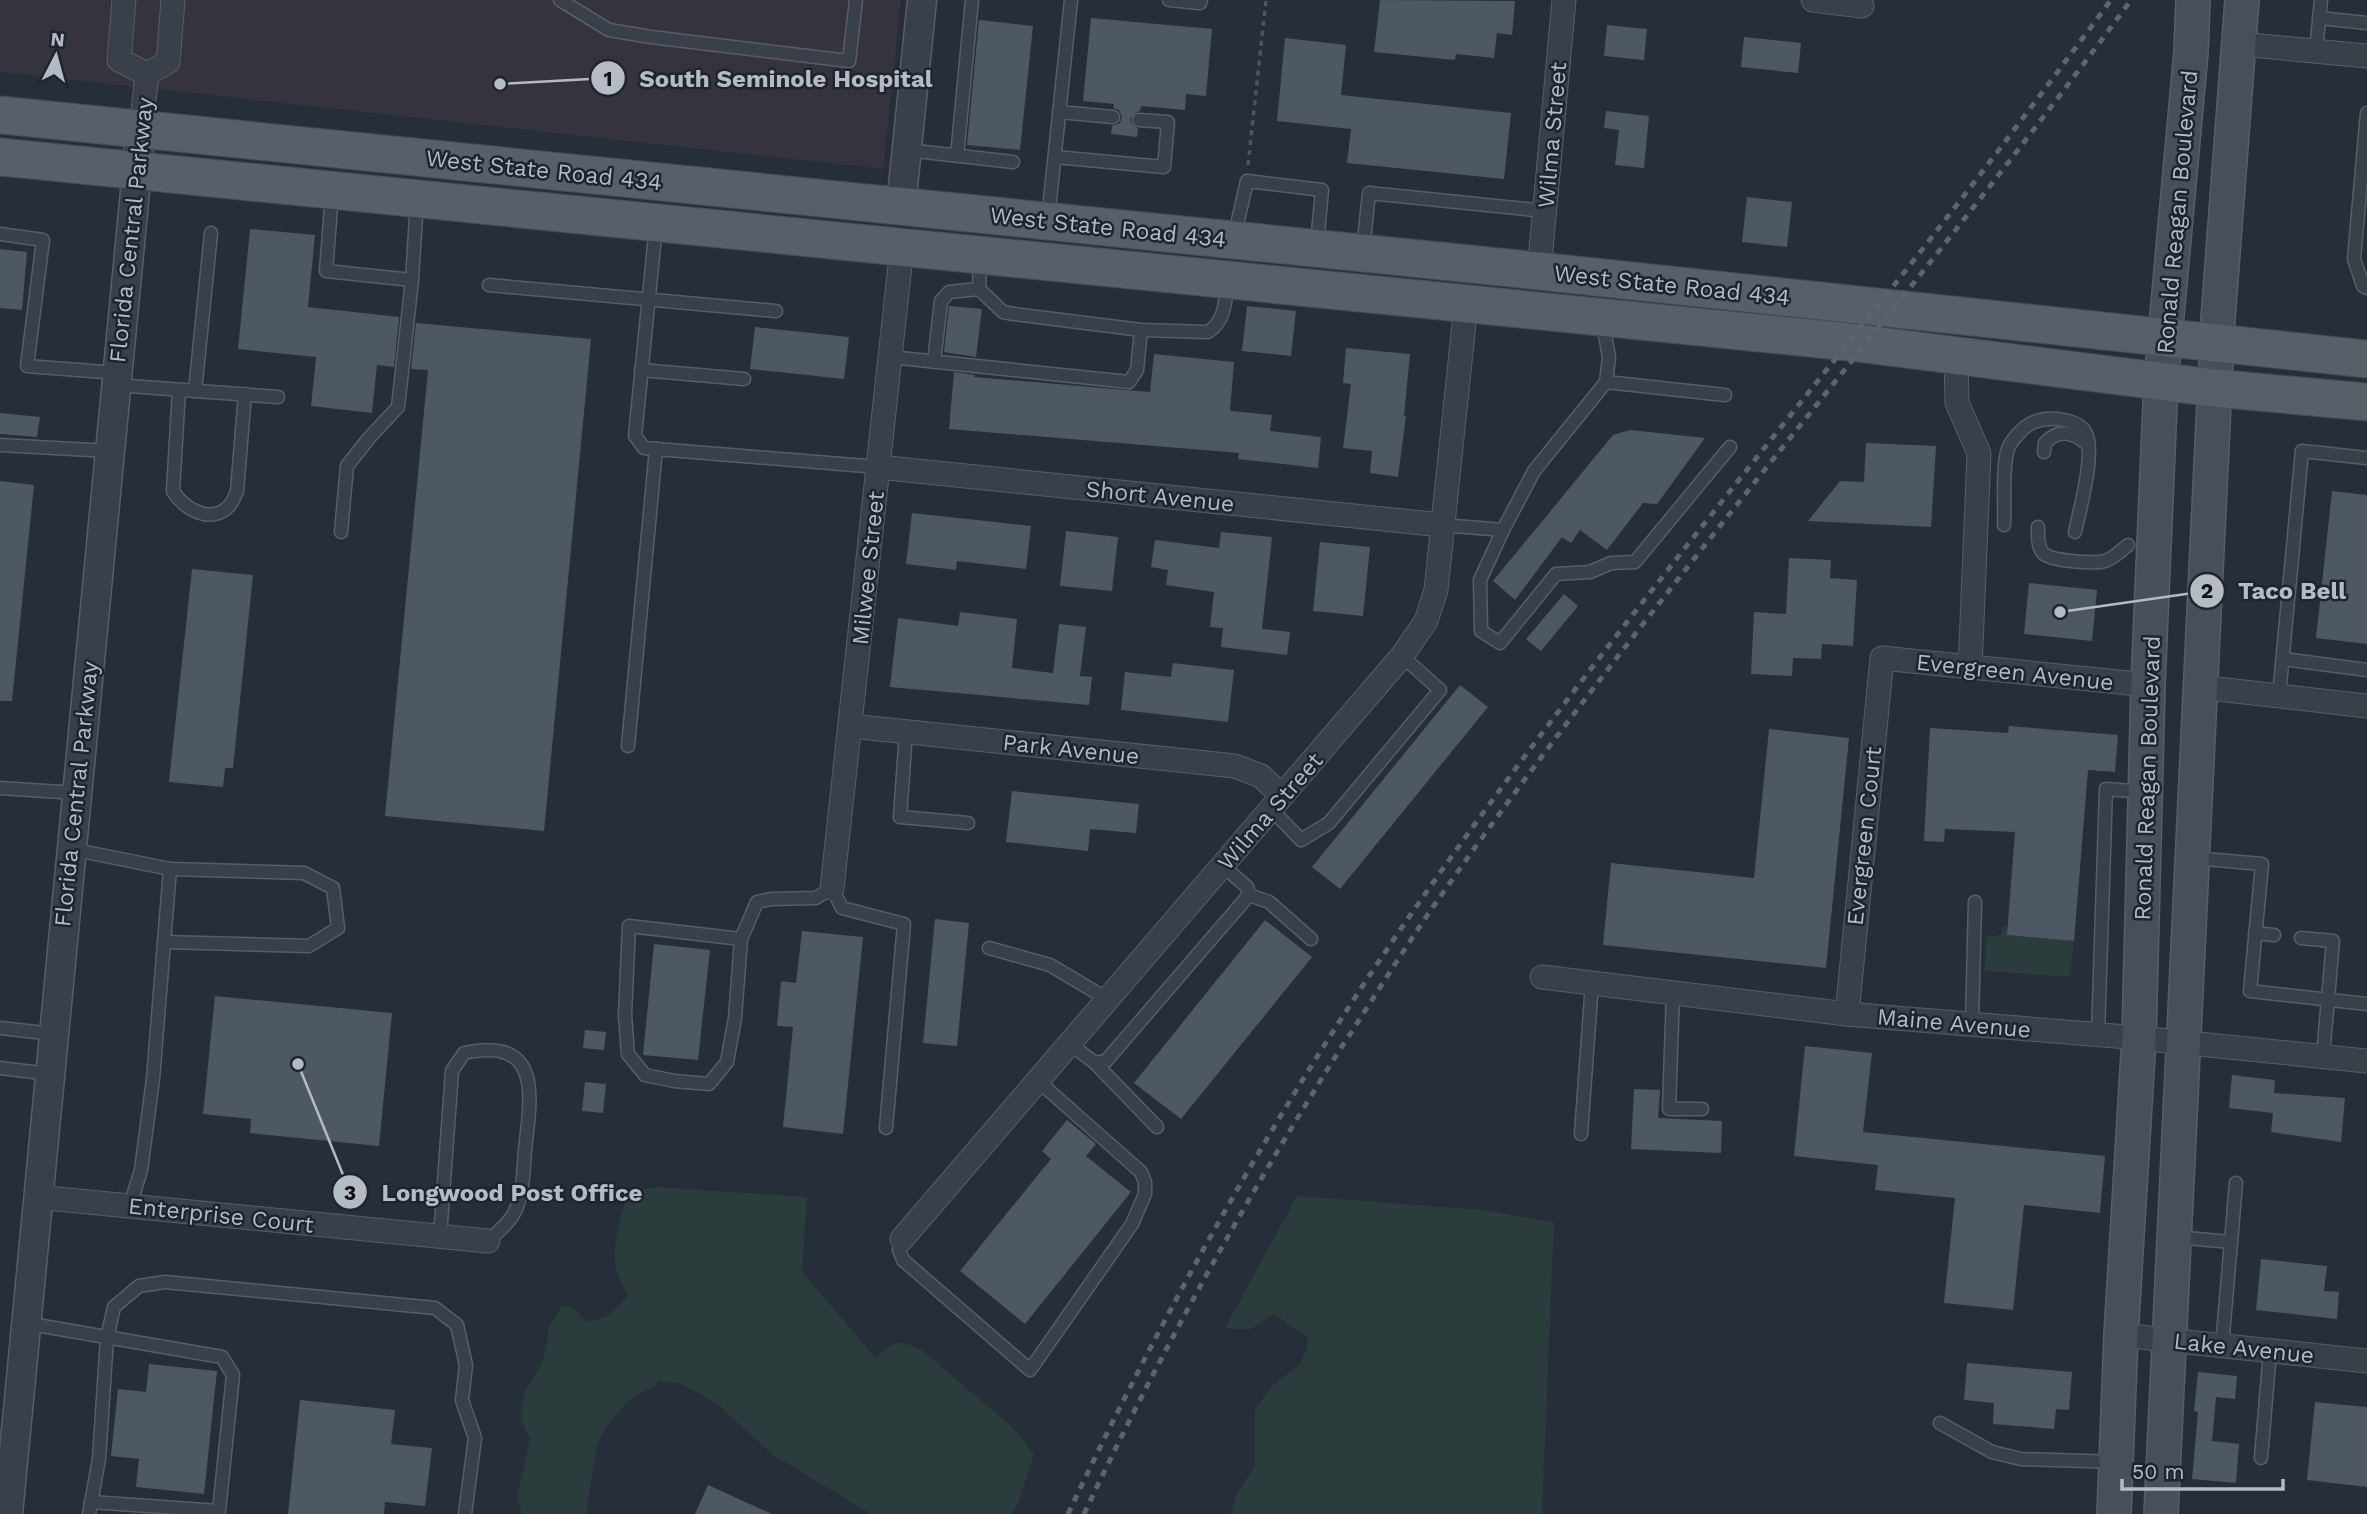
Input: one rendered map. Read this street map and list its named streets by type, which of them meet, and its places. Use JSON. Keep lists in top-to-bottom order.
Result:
{
  "streets": {
    "main road": ["West State Road 434", "Ronald Reagan Boulevard"],
    "street": [
      "Wilma Street",
      "Florida Central Parkway",
      "Short Avenue",
      "Milwee Street",
      "Evergreen Avenue",
      "Park Avenue",
      "Evergreen Court",
      "Maine Avenue",
      "Enterprise Court",
      "Lake Avenue"
    ]
  },
  "crossings": [
    ["Wilma Street", "West State Road 434"],
    ["Wilma Street", "Short Avenue"],
    ["Wilma Street", "Park Avenue"],
    ["West State Road 434", "Ronald Reagan Boulevard"],
    ["West State Road 434", "Florida Central Parkway"],
    ["West State Road 434", "Milwee Street"],
    ["Ronald Reagan Boulevard", "Evergreen Avenue"],
    ["Ronald Reagan Boulevard", "Maine Avenue"],
    ["Ronald Reagan Boulevard", "Lake Avenue"],
    ["Florida Central Parkway", "Enterprise Court"],
    ["Short Avenue", "Milwee Street"],
    ["Milwee Street", "Park Avenue"],
    ["Evergreen Avenue", "Evergreen Court"],
    ["Evergreen Court", "Maine Avenue"]
  ],
  "places": ["South Seminole Hospital", "Taco Bell", "Longwood Post Office"],
  "scale_bar": "50 m",
  "north": "top"
}
